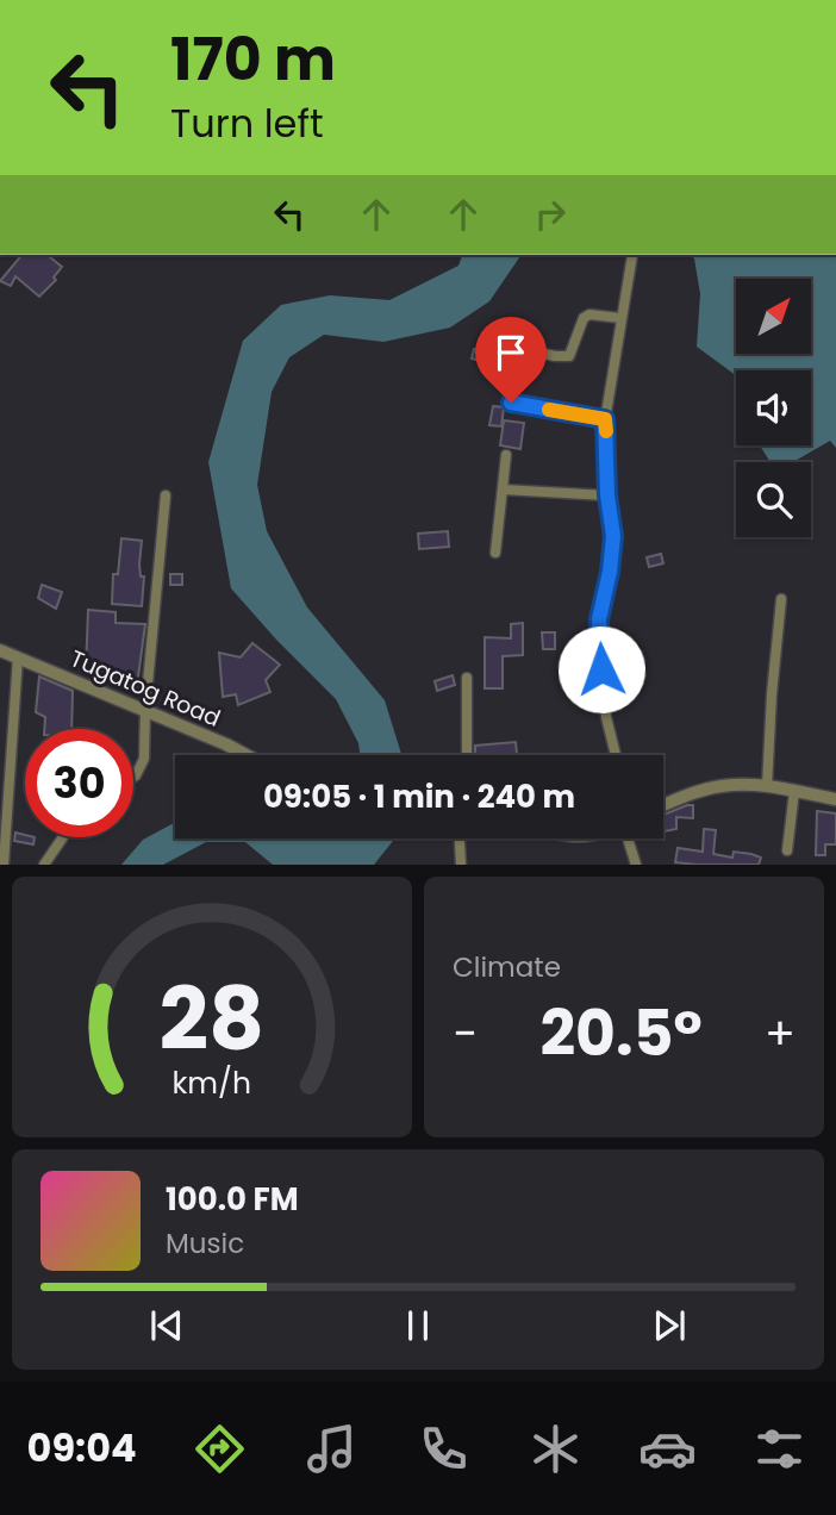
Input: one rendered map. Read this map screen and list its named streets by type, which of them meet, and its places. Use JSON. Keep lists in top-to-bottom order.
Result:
{
  "streets": {
    "street": ["Tugatog Road"]
  },
  "north": "top right",
  "page": {
    "turn": ["170 m", "Turn left"],
    "limit": "30",
    "trip": "09:05 · 1 min · 240 m",
    "tile": "Climate",
    "heat": ["−", "20.5°", "+"],
    "song": ["100.0 FM", "Music"],
    "tabs": "09:04",
    "gauge": ["28", "km/h"]
  }
}
